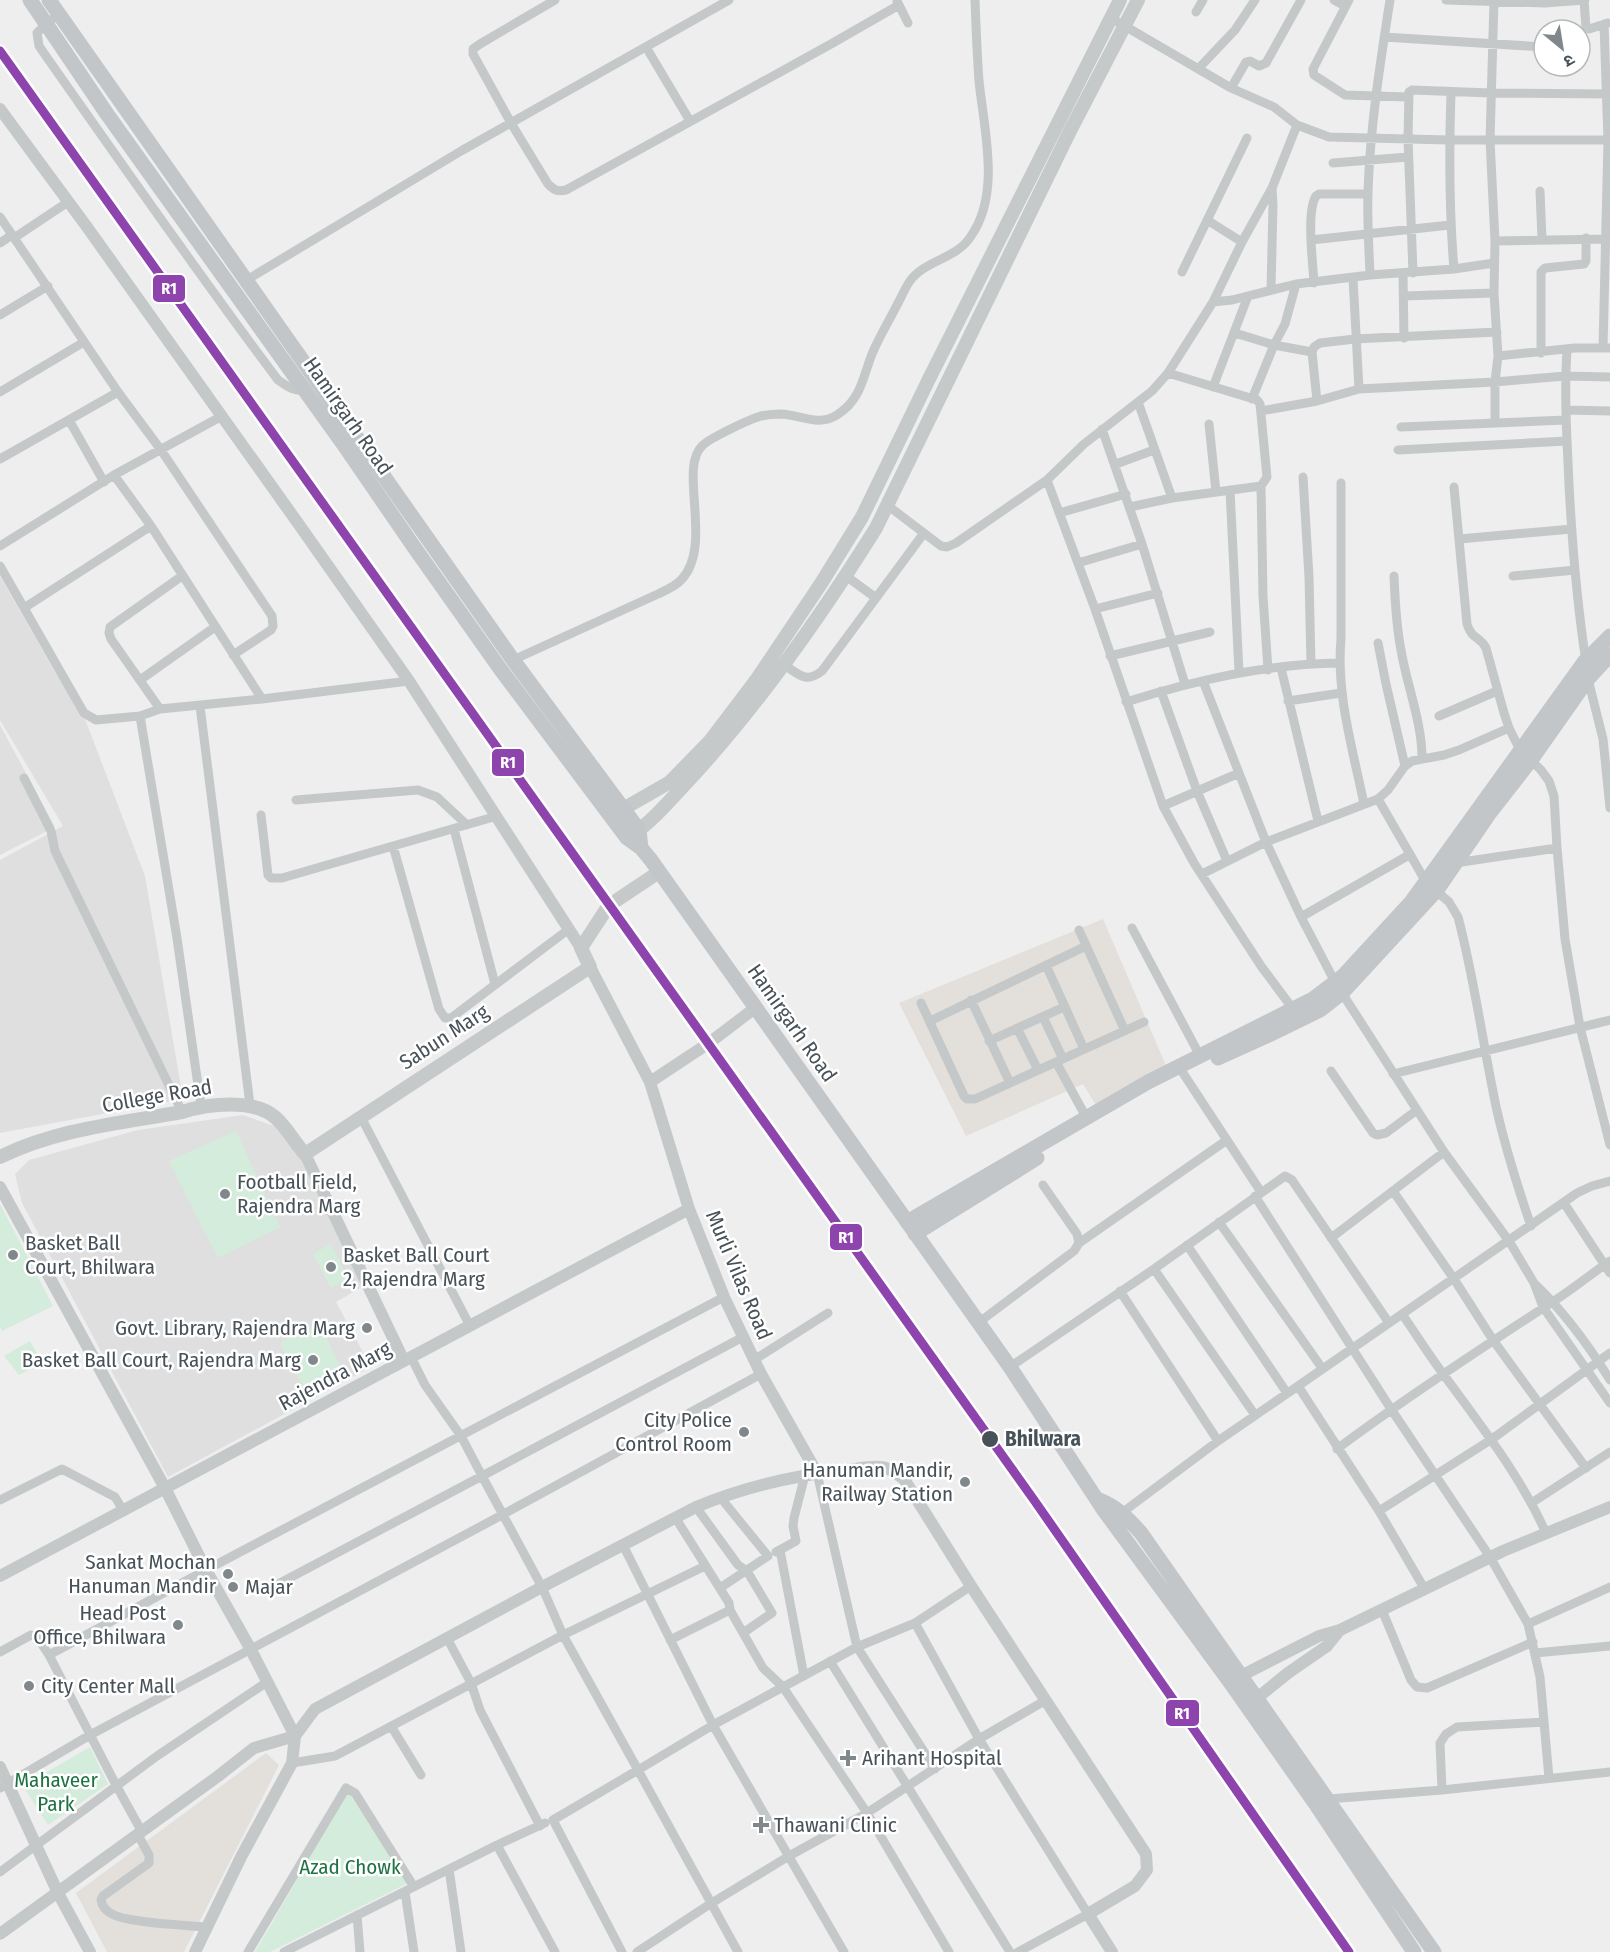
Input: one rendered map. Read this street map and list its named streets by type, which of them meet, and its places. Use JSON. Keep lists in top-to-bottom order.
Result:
{
  "streets": {
    "main road": ["Hamirgarh Road", "Sabun Marg", "College Road"],
    "street": ["Murli Vilas Road", "Rajendra Marg"]
  },
  "crossings": [
    ["Sabun Marg", "College Road"],
    ["Sabun Marg", "Murli Vilas Road"],
    ["Murli Vilas Road", "Rajendra Marg"]
  ],
  "parks": ["Mahaveer Park", "Azad Chowk"],
  "places": {
    "other": [
      "Football Field, Rajendra Marg",
      "Basket Ball Court, Bhilwara",
      "Basket Ball Court 2, Rajendra Marg",
      "Govt. Library, Rajendra Marg",
      "Basket Ball Court, Rajendra Marg",
      "City Police Control Room",
      "Bhilwara",
      "Hanuman Mandir, Railway Station",
      "Sankat Mochan Hanuman Mandir",
      "Majar",
      "Head Post Office, Bhilwara",
      "City Center Mall"
    ],
    "health": ["Arihant Hospital", "Thawani Clinic"]
  },
  "lines": ["transit line R1"],
  "north": "bottom right"
}
